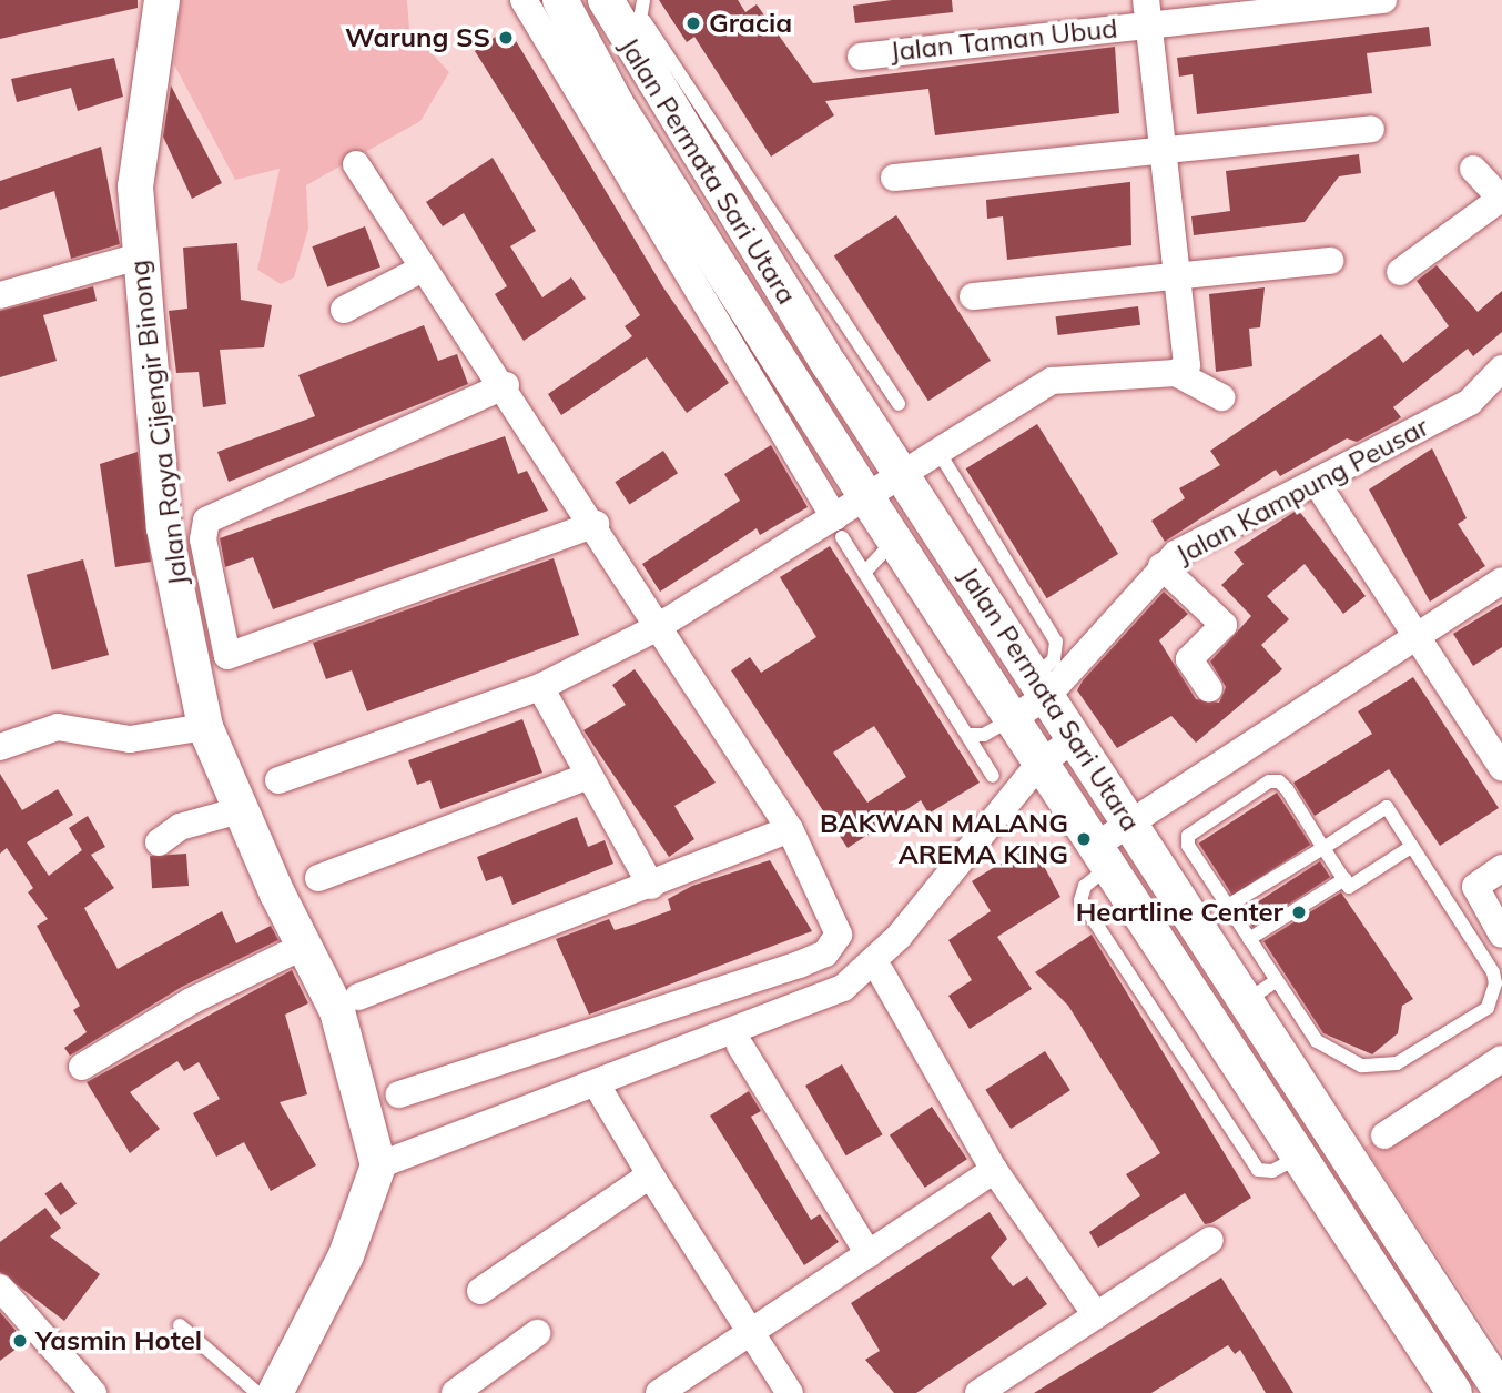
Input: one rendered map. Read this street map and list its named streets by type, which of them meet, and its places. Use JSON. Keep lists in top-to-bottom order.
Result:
{
  "streets": {
    "street": [
      "Jalan Taman Ubud",
      "Jalan Permata Sari Utara",
      "Jalan Raya Cijengir Binong",
      "Jalan Kampung Peusar"
    ]
  },
  "crossings": [
    ["Jalan Permata Sari Utara", "Jalan Kampung Peusar"]
  ],
  "places": [
    "Gracia",
    "Warung SS",
    "BAKWAN MALANG AREMA KING",
    "Heartline Center",
    "Yasmin Hotel"
  ]
}
